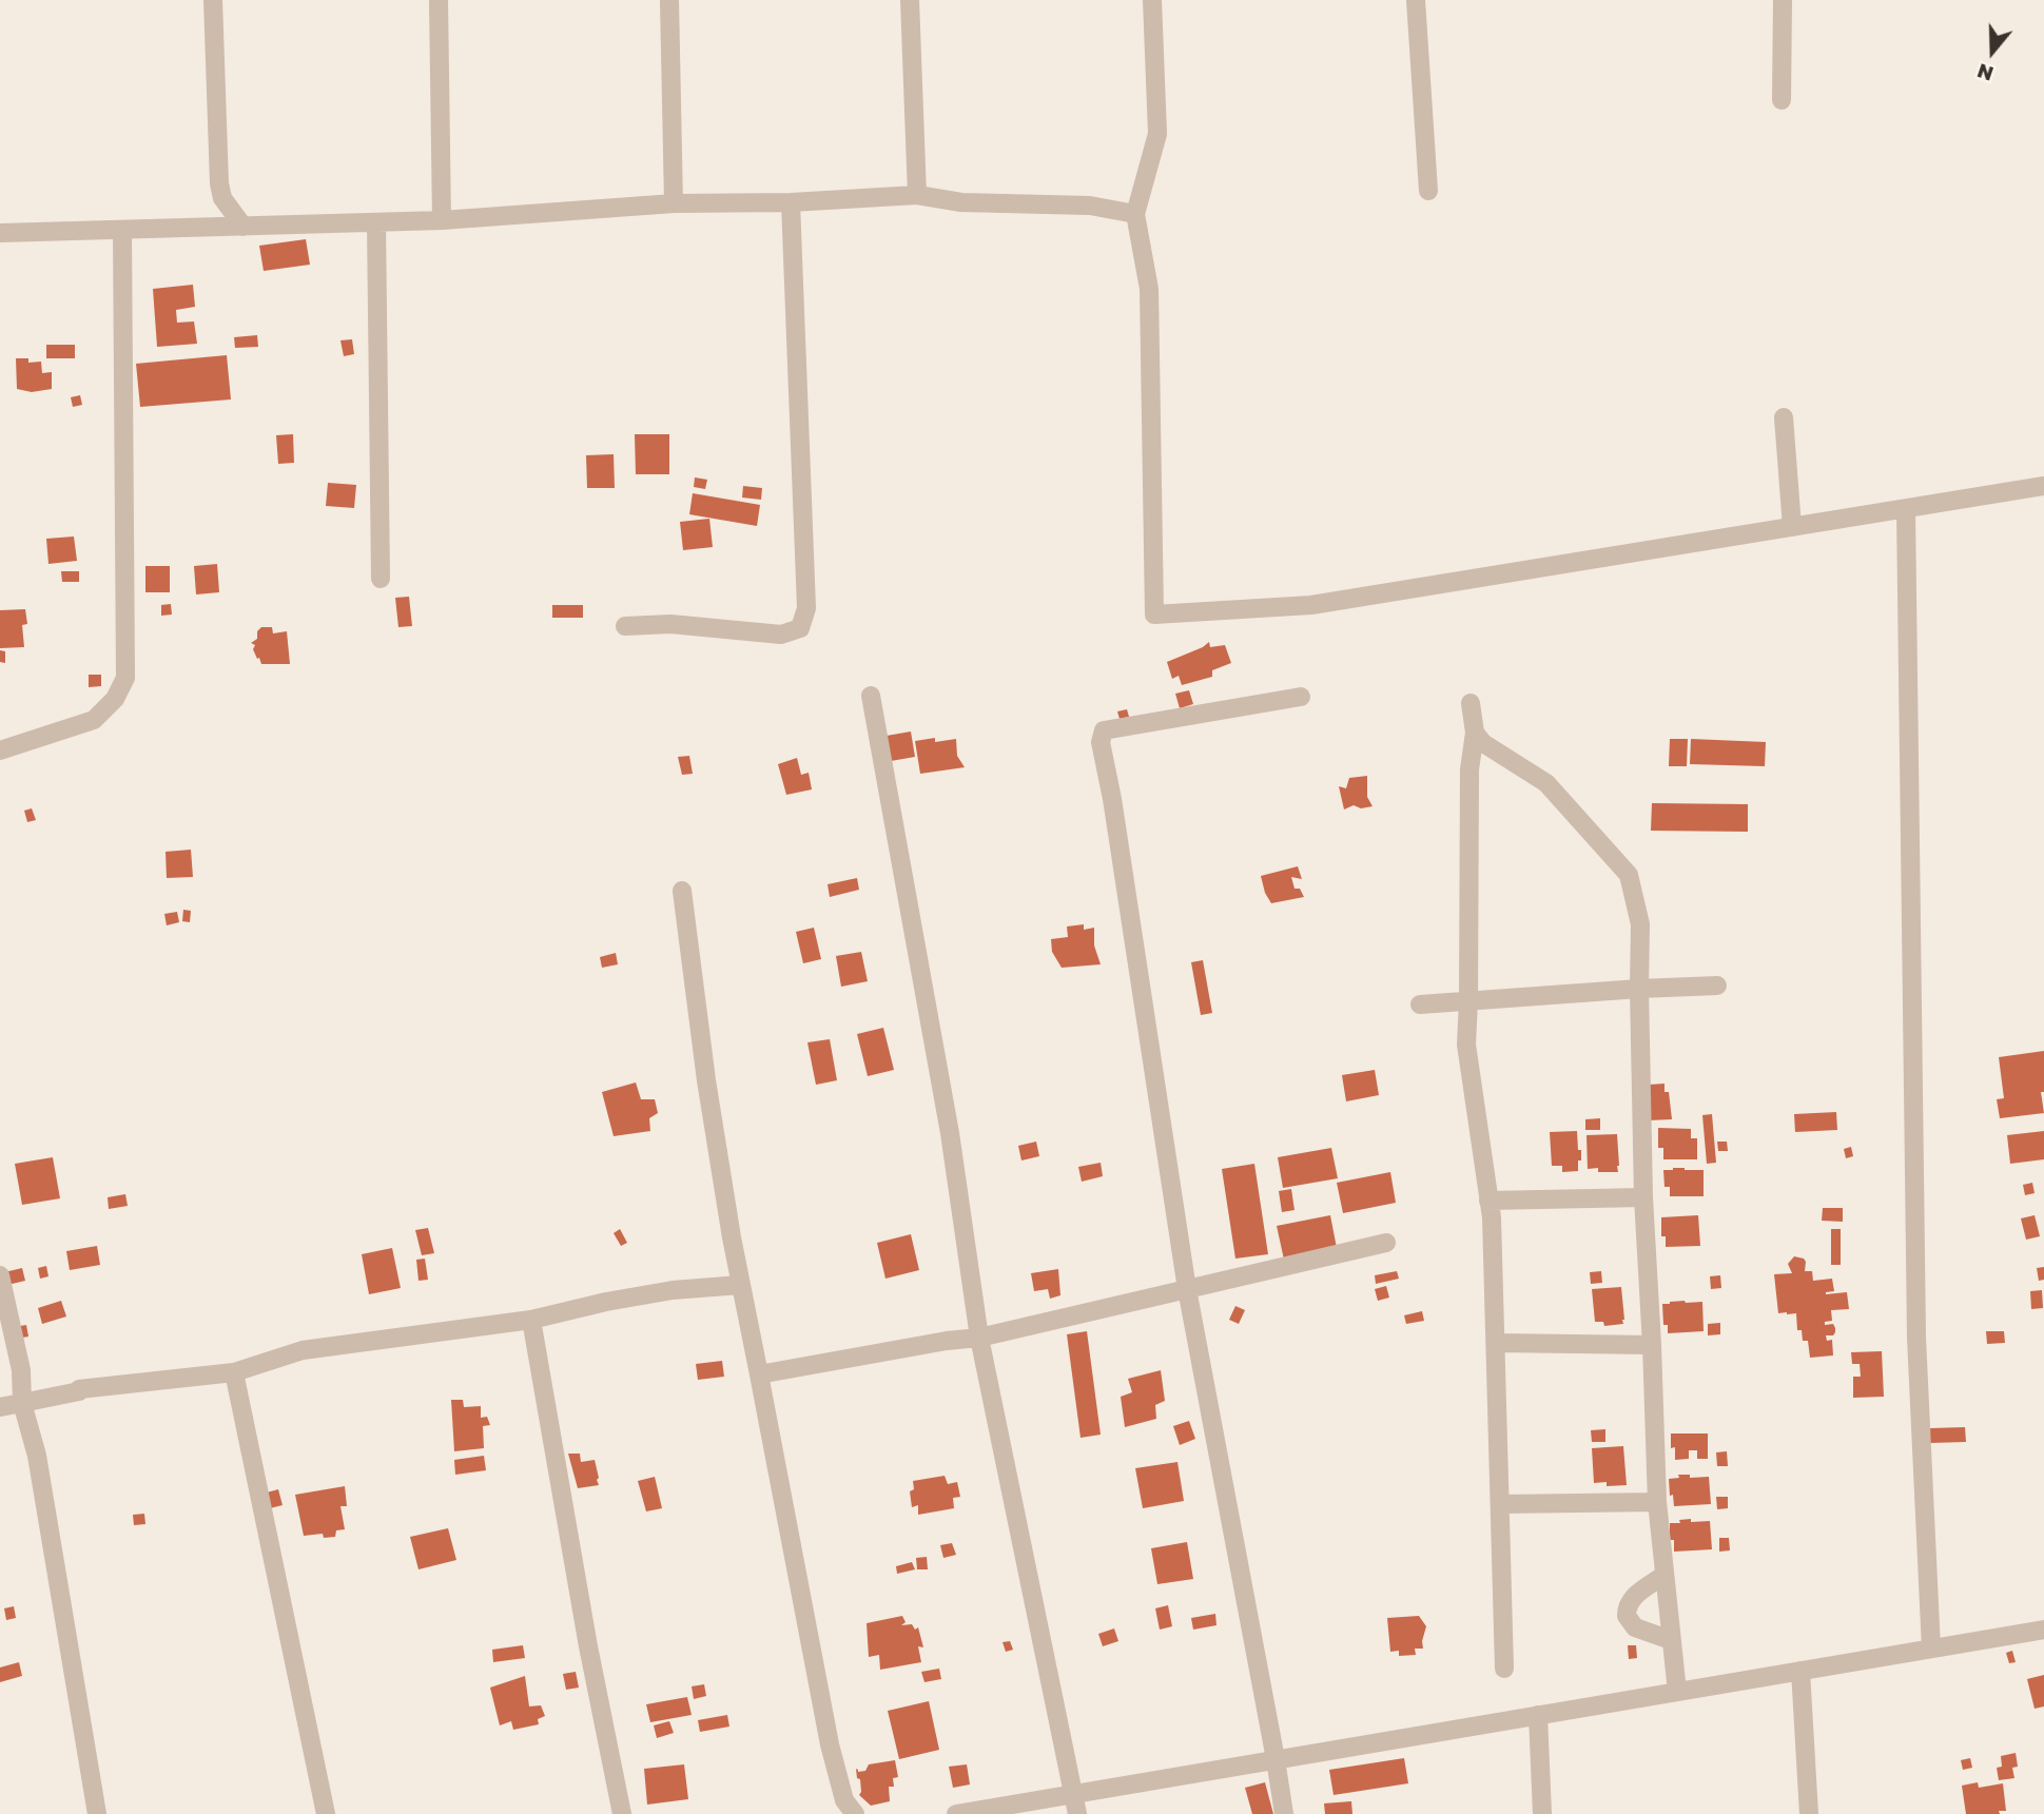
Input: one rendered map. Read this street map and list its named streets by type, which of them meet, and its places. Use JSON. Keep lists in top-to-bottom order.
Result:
{
  "north": "bottom"
}
